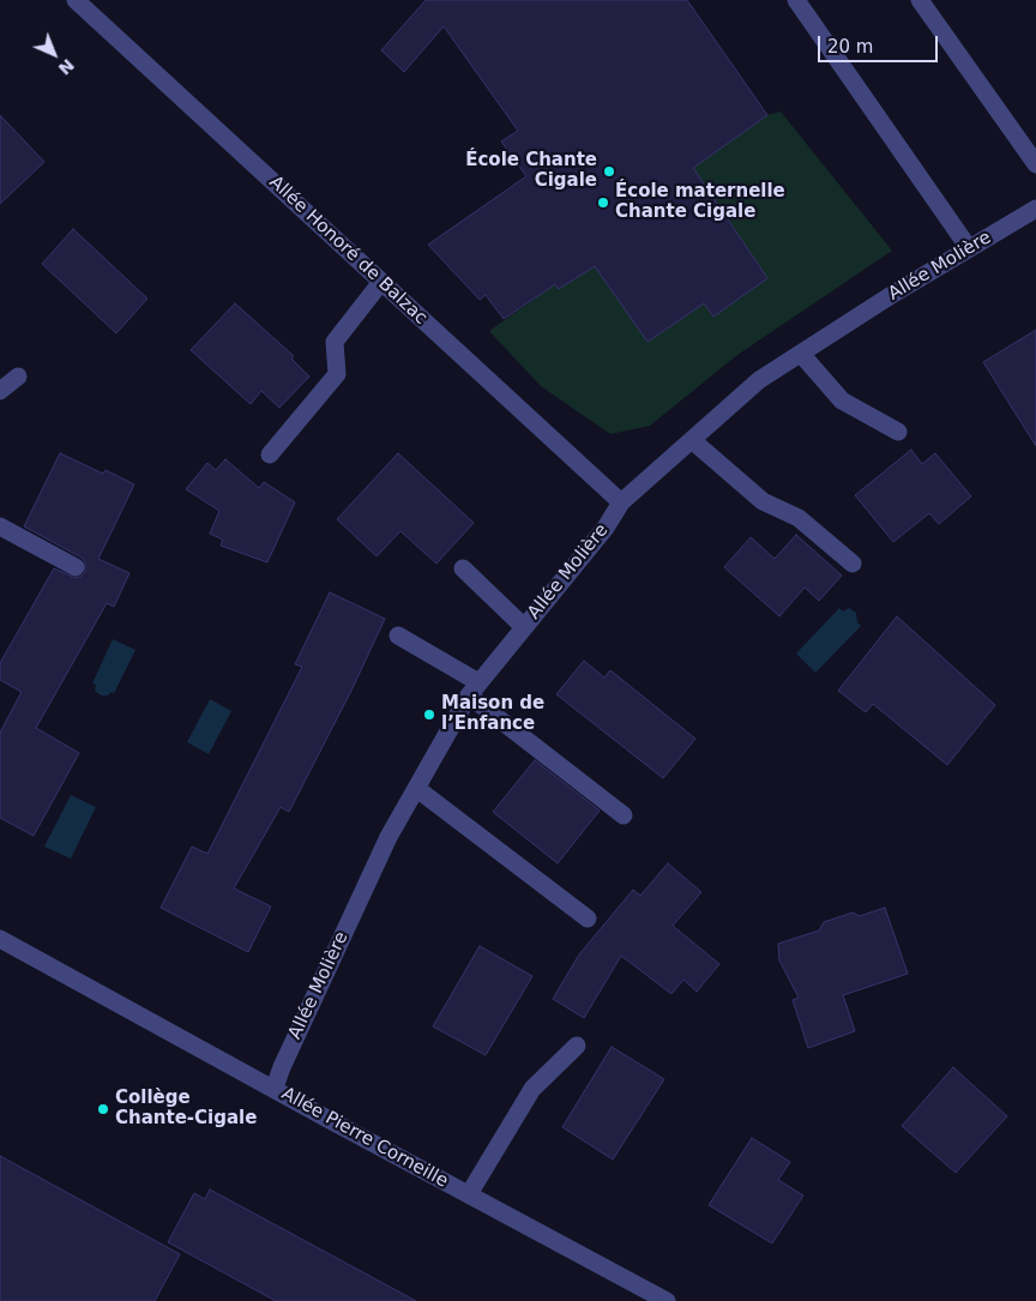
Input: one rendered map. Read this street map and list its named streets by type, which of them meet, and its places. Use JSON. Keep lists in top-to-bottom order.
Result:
{
  "streets": {
    "street": ["Allée Honoré de Balzac", "Allée Molière", "Allée Pierre Corneille"]
  },
  "crossings": [
    ["Allée Honoré de Balzac", "Allée Molière"],
    ["Allée Molière", "Allée Pierre Corneille"]
  ],
  "places": [
    "École Chante Cigale",
    "École maternelle Chante Cigale",
    "Maison de l’Enfance",
    "Collège Chante-Cigale"
  ],
  "scale_bar": "20 m",
  "north": "bottom right"
}
